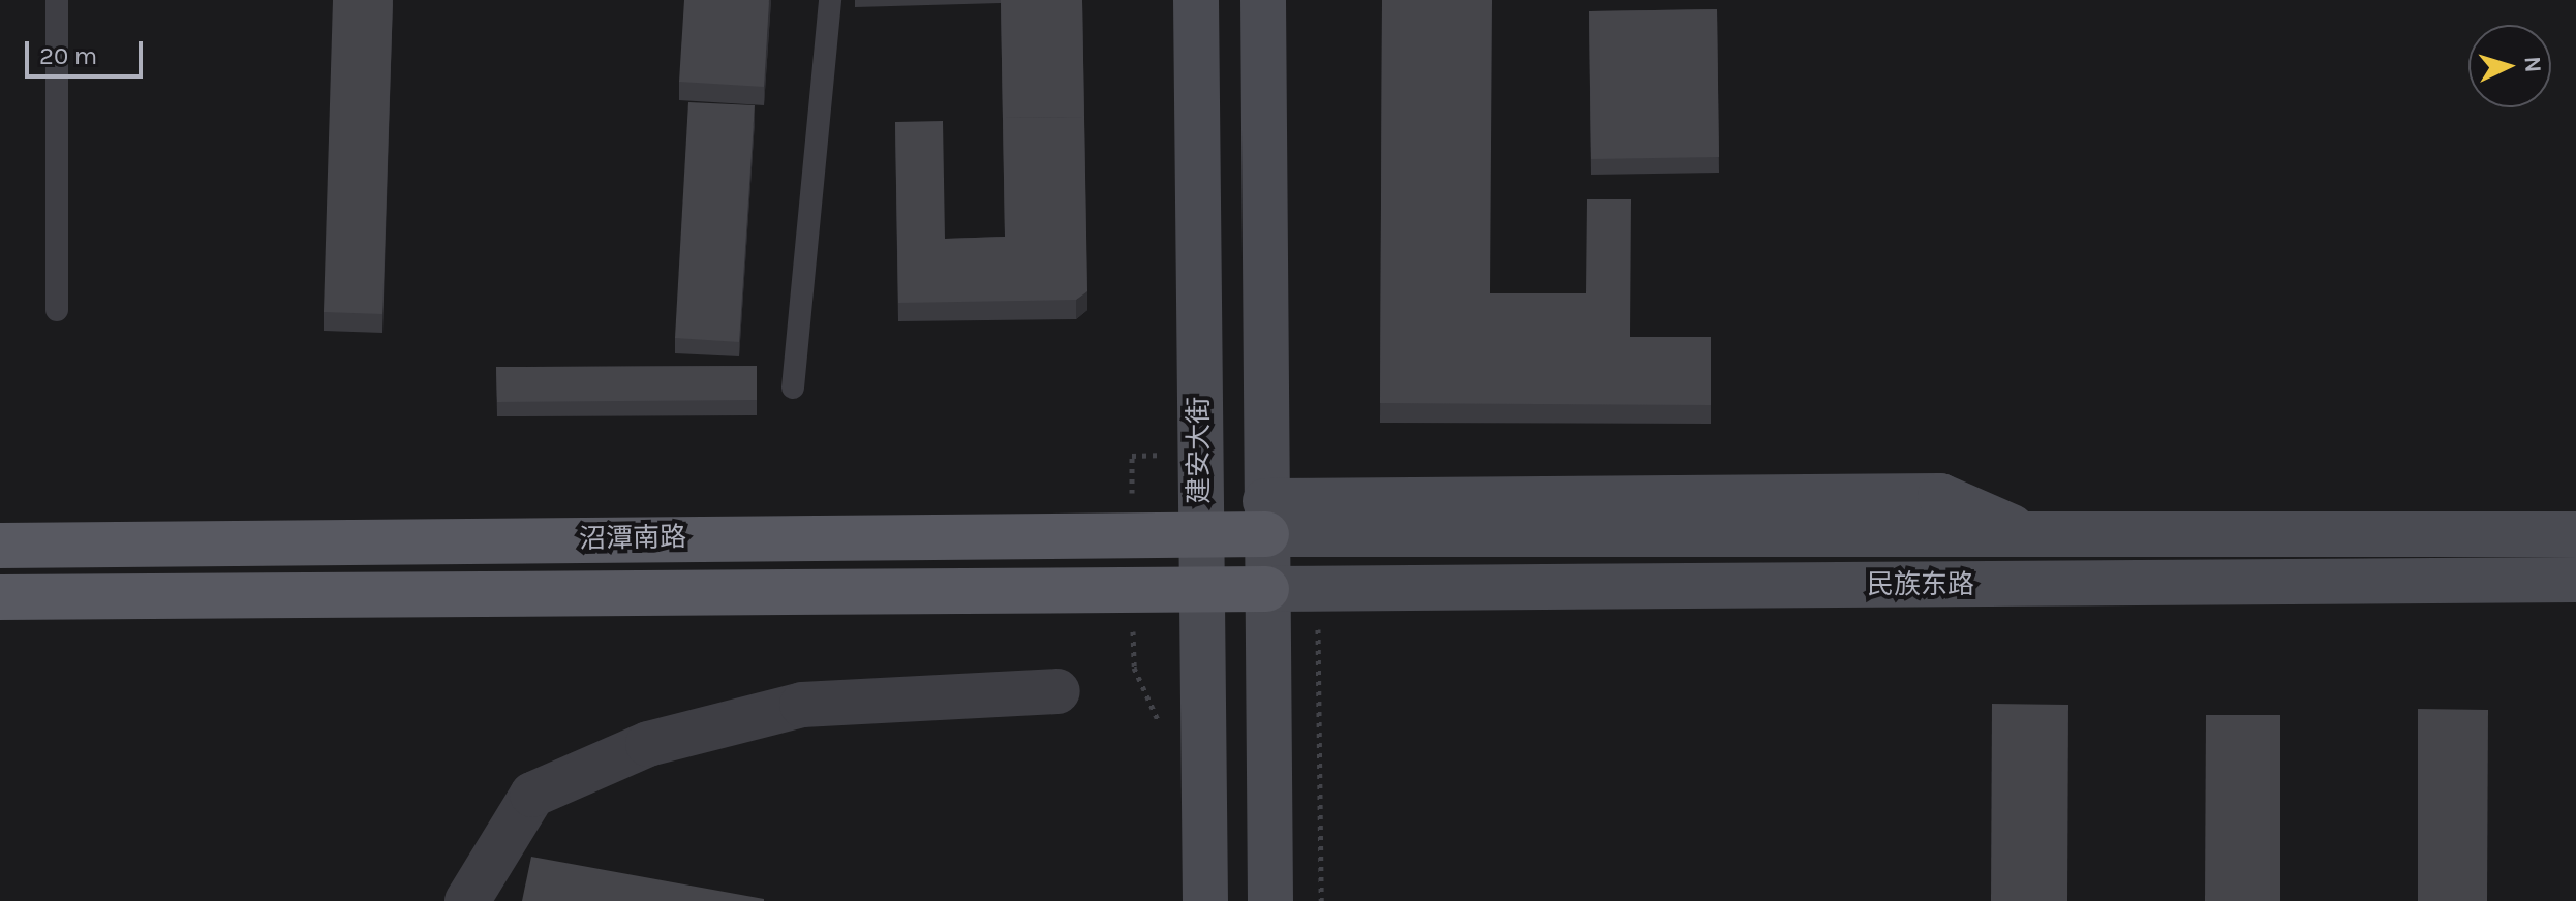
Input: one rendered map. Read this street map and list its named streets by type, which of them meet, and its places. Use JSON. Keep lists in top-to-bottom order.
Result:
{
  "streets": {
    "main road": ["建安大街", "沼潭南路", "民族东路"]
  },
  "crossings": [
    ["建安大街", "沼潭南路"],
    ["沼潭南路", "民族东路"]
  ],
  "scale_bar": "20 m",
  "north": "right"
}
